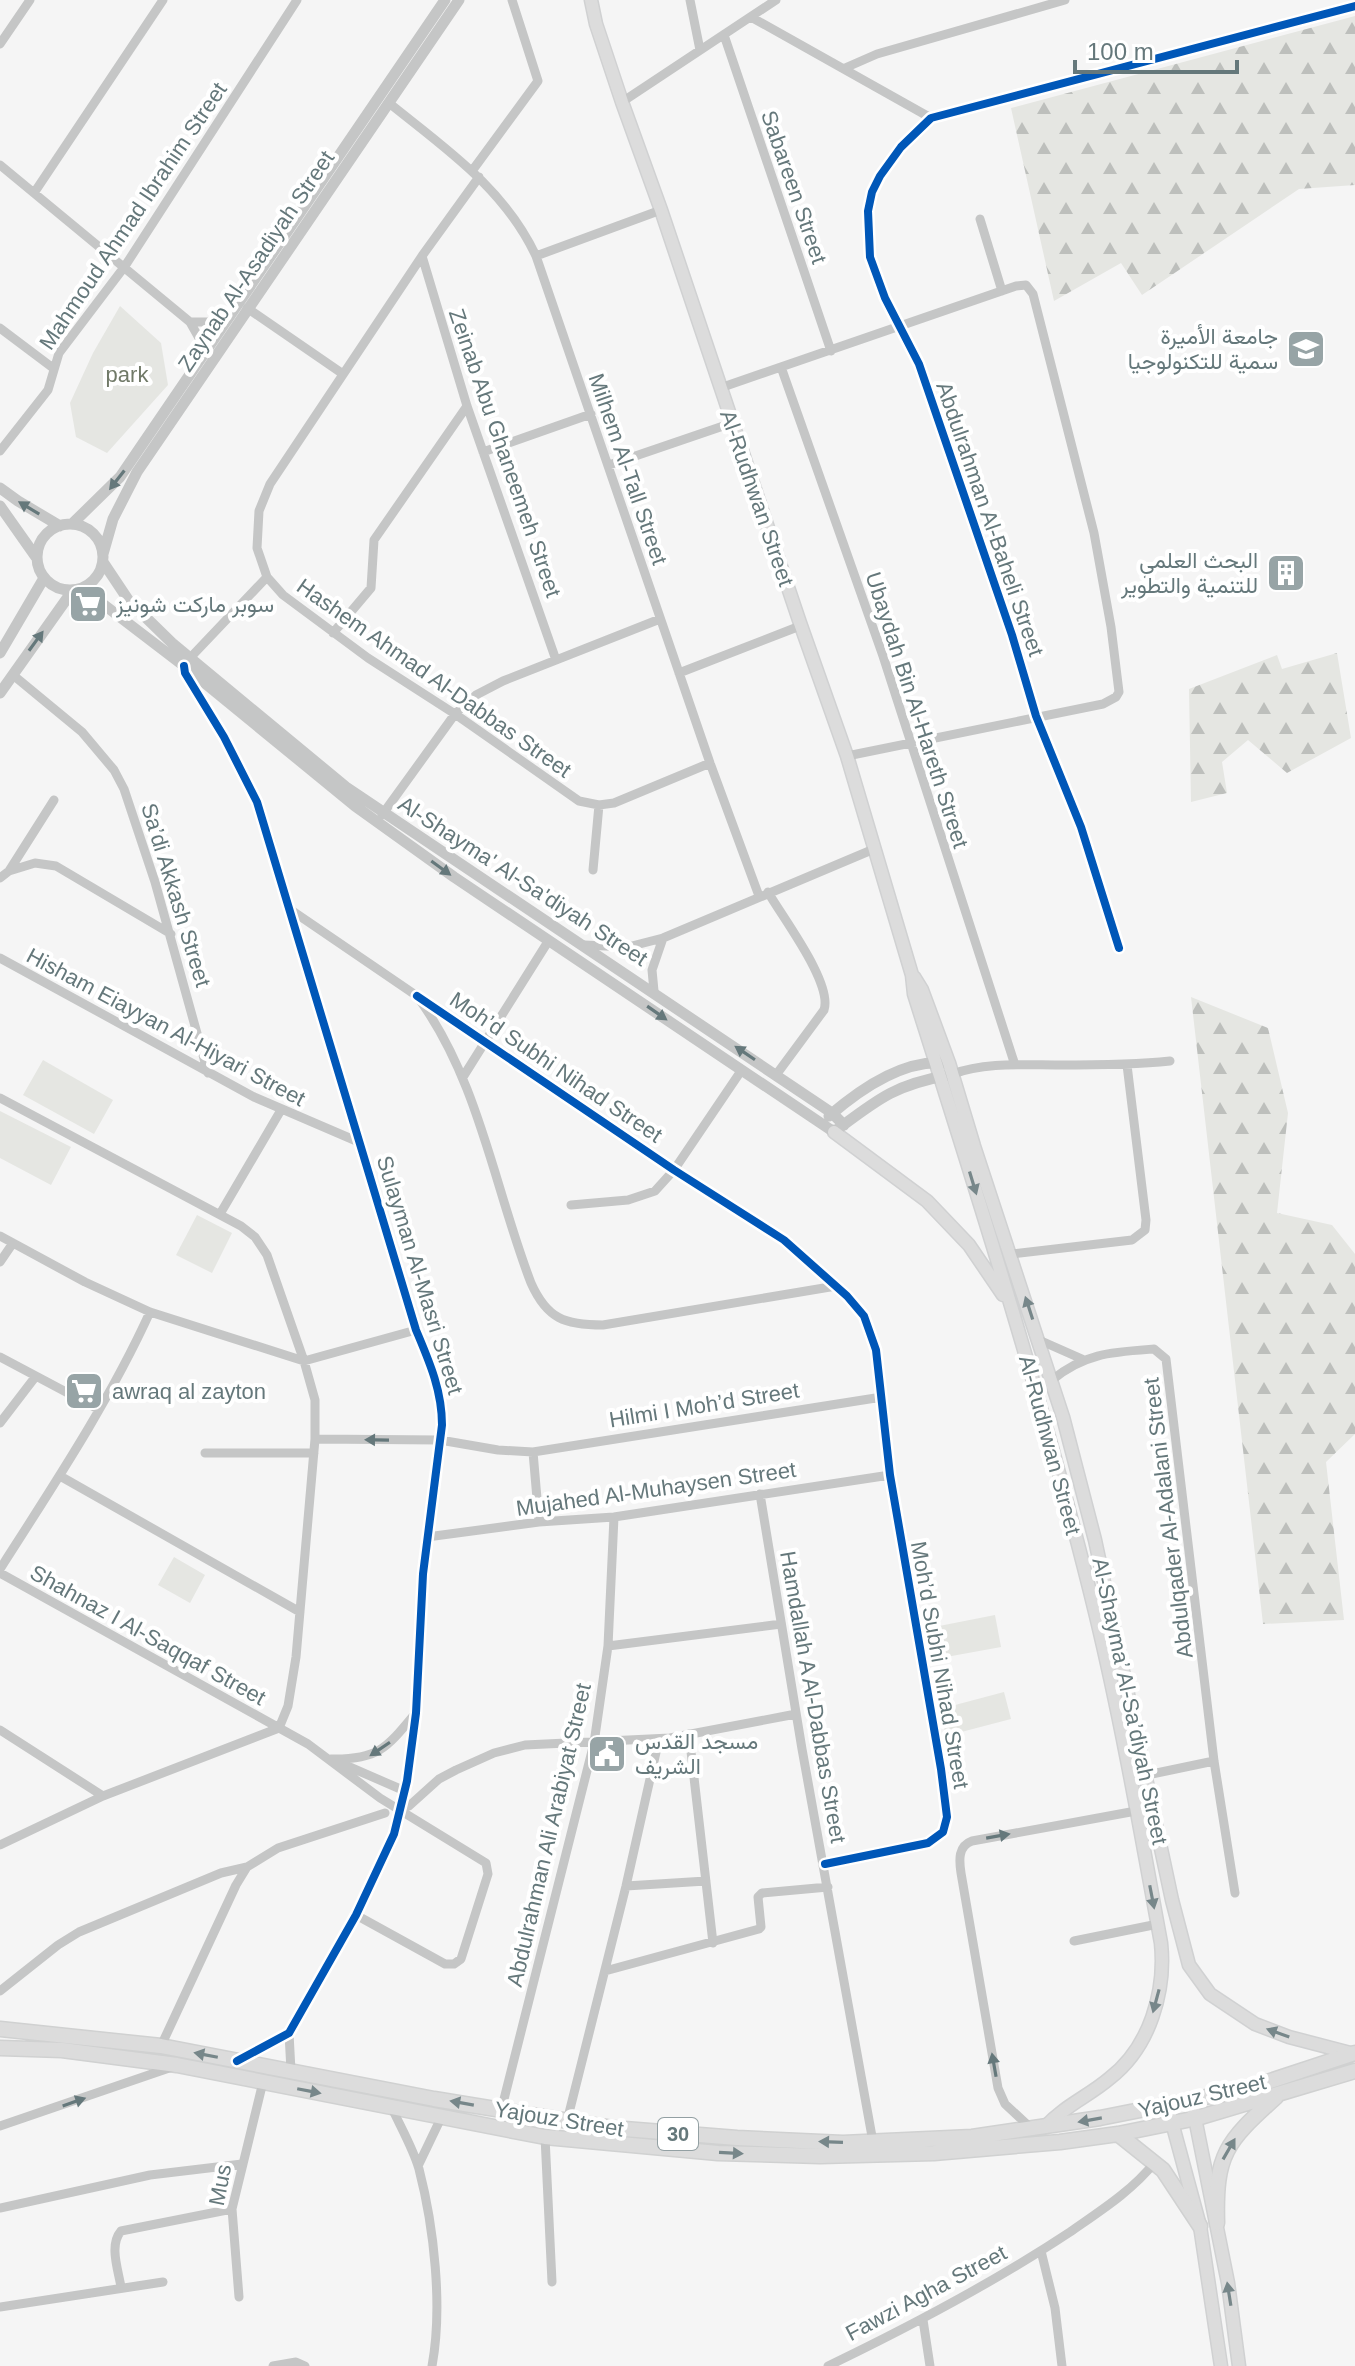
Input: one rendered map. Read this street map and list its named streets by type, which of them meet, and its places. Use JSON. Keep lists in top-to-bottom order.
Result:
{
  "streets": {
    "main road": [
      "Al-Rudhwan Street",
      "Al-Shayma’ Al-Sa’diyah Street",
      "Yajouz Street",
      "30"
    ],
    "street": [
      "Sabareen Street",
      "Mahmoud Ahmad Ibrahim Street",
      "Zaynab Al-Asadiyah Street",
      "Zeinab Abu Ghaneemeh Street",
      "Milhem Al-Tall Street",
      "Abdulrahman Al-Baheli Street",
      "Hashem Ahmad Al-Dabbas Street",
      "Ubaydah Bin Al-Hareth Street",
      "Al-Shayma' Al-Sa'diyah Street",
      "Sa’di Akkash Street",
      "Hisham Eiayyan Al-Hiyari Street",
      "Moh’d Subhi Nihad Street",
      "Sulayman Al-Masri Street",
      "Hilmi I Moh’d Street",
      "Mujahed Al-Muhaysen Street",
      "Abdulqader Al-Adalani Street",
      "Shahnaz I Al-Saqqaf Street",
      "Hamdallah A Al-Dabbas Street",
      "Abdulrahman Ali Arabiyat Street",
      "Mus",
      "Fawzi Agha Street"
    ]
  },
  "crossings": [
    ["Zaynab Al-Asadiyah Street", "Milhem Al-Tall Street"],
    ["Zeinab Abu Ghaneemeh Street", "Hashem Ahmad Al-Dabbas Street"],
    ["Milhem Al-Tall Street", "Hashem Ahmad Al-Dabbas Street"],
    ["Milhem Al-Tall Street", "Al-Shayma' Al-Sa'diyah Street"],
    ["Al-Rudhwan Street", "Al-Shayma’ Al-Sa’diyah Street"],
    ["Al-Shayma' Al-Sa'diyah Street", "Sulayman Al-Masri Street"],
    ["Sa’di Akkash Street", "Hisham Eiayyan Al-Hiyari Street"],
    ["Hisham Eiayyan Al-Hiyari Street", "Sulayman Al-Masri Street"],
    ["Moh’d Subhi Nihad Street", "Sulayman Al-Masri Street"],
    ["Moh’d Subhi Nihad Street", "Hilmi I Moh’d Street"],
    ["Moh’d Subhi Nihad Street", "Mujahed Al-Muhaysen Street"],
    ["Moh’d Subhi Nihad Street", "Hamdallah A Al-Dabbas Street"],
    ["Sulayman Al-Masri Street", "Hilmi I Moh’d Street"],
    ["Sulayman Al-Masri Street", "Mujahed Al-Muhaysen Street"],
    ["Mujahed Al-Muhaysen Street", "Hamdallah A Al-Dabbas Street"],
    ["Mujahed Al-Muhaysen Street", "Abdulrahman Ali Arabiyat Street"],
    ["Abdulqader Al-Adalani Street", "Al-Shayma’ Al-Sa’diyah Street"],
    ["Hamdallah A Al-Dabbas Street", "Yajouz Street"],
    ["Al-Shayma’ Al-Sa’diyah Street", "Yajouz Street"],
    ["Abdulrahman Ali Arabiyat Street", "Yajouz Street"],
    ["Yajouz Street", "Mus"]
  ],
  "parks": ["park"],
  "places": {
    "school or university": ["جامعة الأميرة سمية للتكنولوجيا"],
    "building": ["البحث العلمي للتنمية والتطوير"],
    "supermarket": ["سوبر ماركت شونيز", "awraq al zayton"],
    "public building": ["مسجد القدس الشريف"]
  },
  "scale_bar": "100 m"
}
